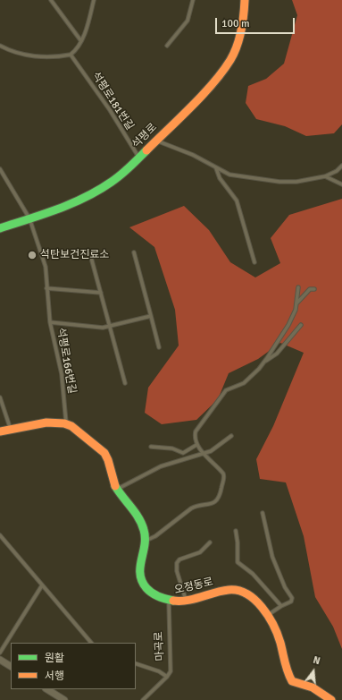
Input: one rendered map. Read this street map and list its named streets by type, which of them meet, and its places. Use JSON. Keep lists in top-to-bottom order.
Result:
{
  "streets": {
    "street": ["석평로", "오정동로"],
    "lane": ["석평로181번길", "석평로166번길", "마곡로"]
  },
  "crossings": [
    ["석평로181번길", "석평로"],
    ["석평로", "석평로166번길"],
    ["석평로166번길", "오정동로"],
    ["오정동로", "마곡로"]
  ],
  "places": ["석탄보건진료소"],
  "legend": ["원활", "서행"],
  "scale_bar": "100 m",
  "north": "top"
}
